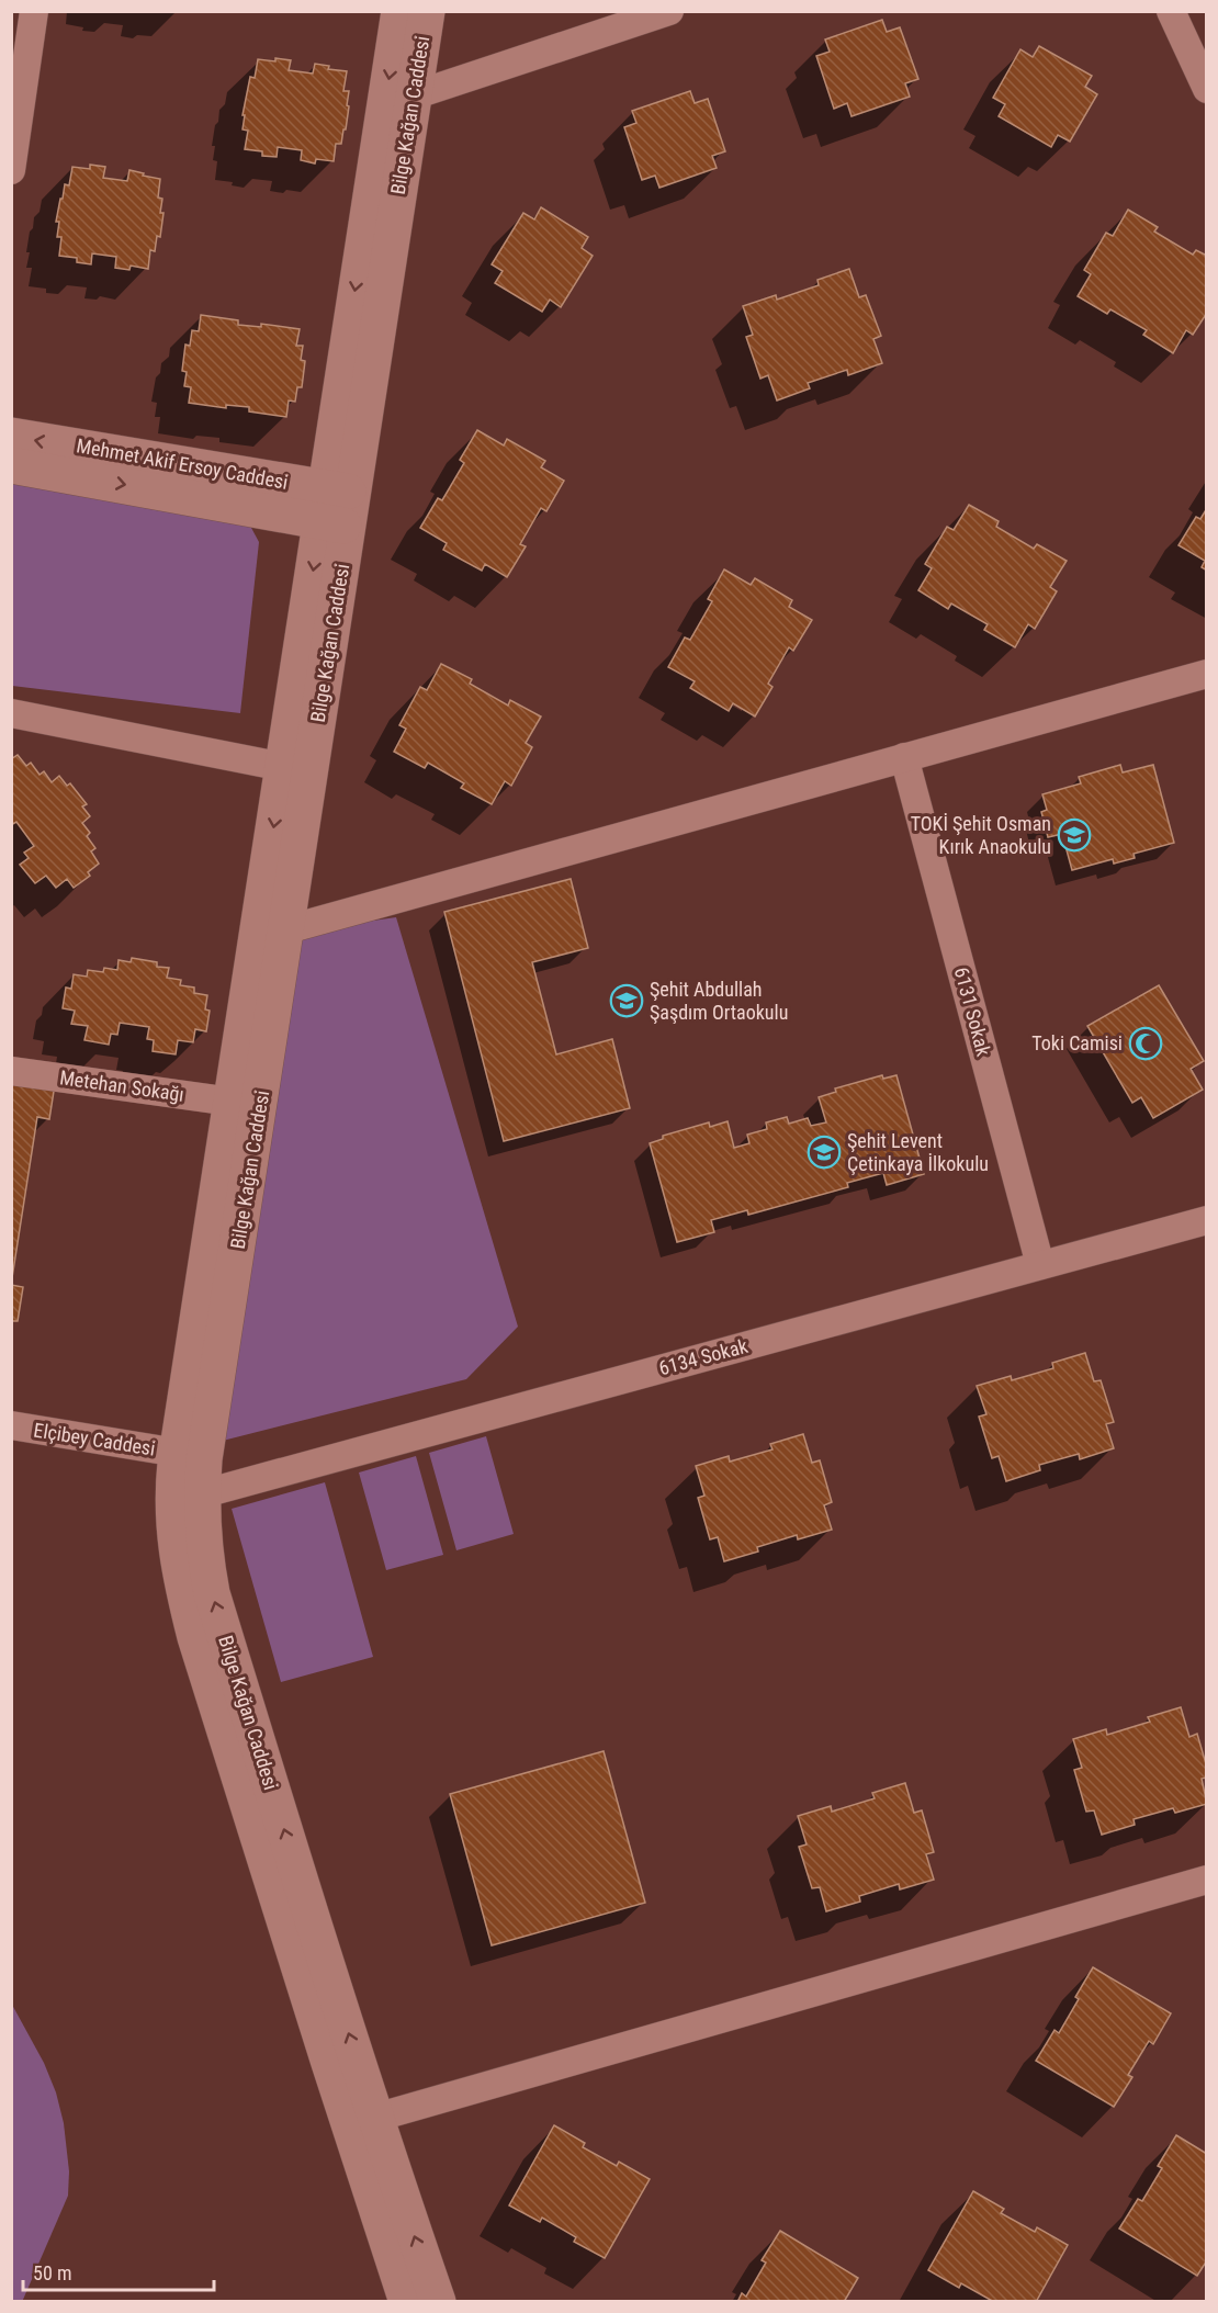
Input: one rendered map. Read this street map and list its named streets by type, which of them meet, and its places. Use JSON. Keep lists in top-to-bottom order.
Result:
{
  "streets": {
    "street": [
      "Bilge Kağan Caddesi",
      "Mehmet Akif Ersoy Caddesi",
      "6131 Sokak",
      "Metehan Sokağı",
      "6134 Sokak",
      "Elçibey Caddesi"
    ]
  },
  "crossings": [
    ["Bilge Kağan Caddesi", "Mehmet Akif Ersoy Caddesi"],
    ["Bilge Kağan Caddesi", "Metehan Sokağı"],
    ["Bilge Kağan Caddesi", "6134 Sokak"],
    ["Bilge Kağan Caddesi", "Elçibey Caddesi"],
    ["6131 Sokak", "6134 Sokak"]
  ],
  "places": {
    "school or university": ["TOKİ Şehit Osman Kırık Anaokulu", "Şehit Abdullah Şaşdım Ortaokulu", "Şehit Levent Çetinkaya İlkokulu"],
    "mosque": ["Toki Camisi"]
  },
  "scale_bar": "50 m"
}
